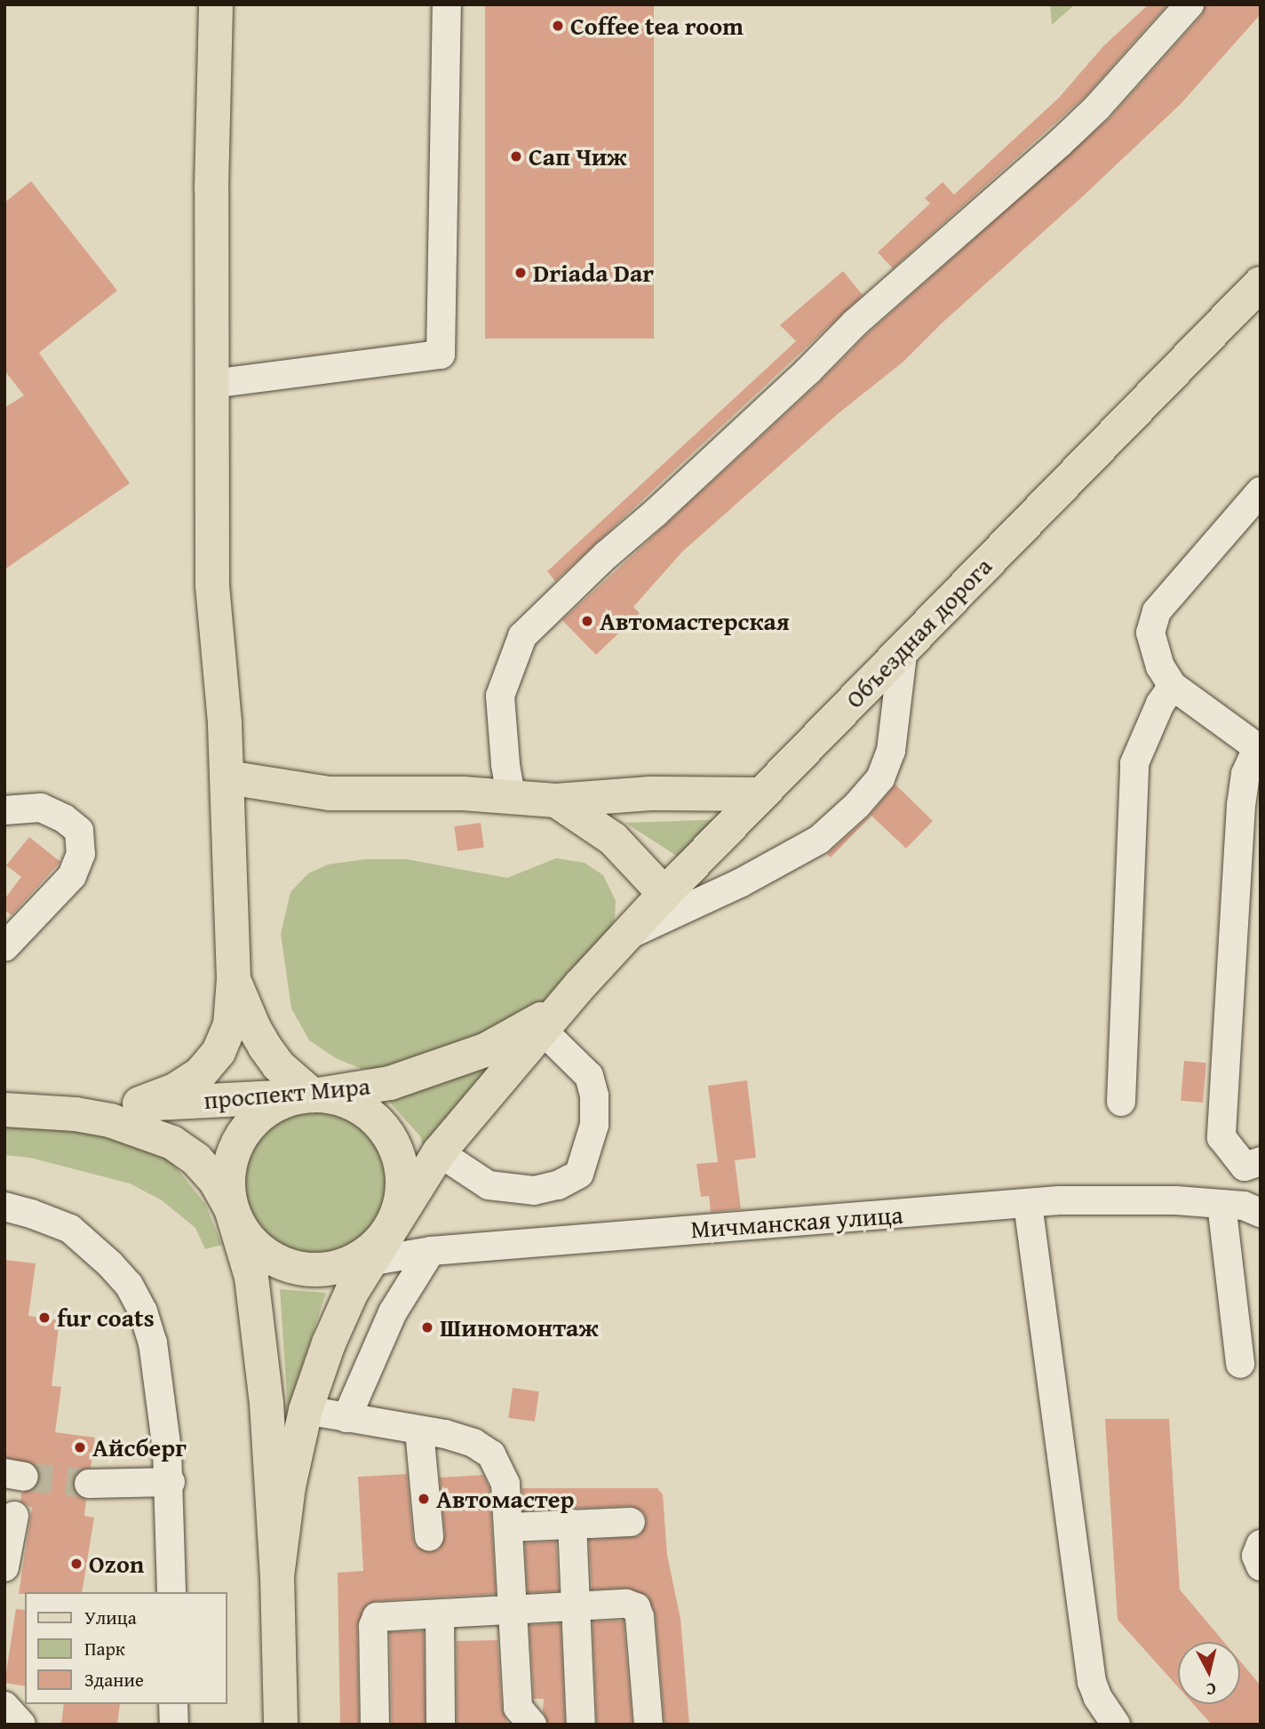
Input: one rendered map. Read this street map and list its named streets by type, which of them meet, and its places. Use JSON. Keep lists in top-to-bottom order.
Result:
{
  "streets": {
    "main road": ["Объездная дорога", "проспект Мира"],
    "street": ["Мичманская улица"]
  },
  "crossings": [
    ["Объездная дорога", "проспект Мира"],
    ["проспект Мира", "Мичманская улица"]
  ],
  "places": [
    "Coffee tea room",
    "Сап Чиж",
    "Driada Dar",
    "Автомастерская",
    "fur coats",
    "Шиномонтаж",
    "Айсберг",
    "Автомастер",
    "Ozon"
  ],
  "legend": ["Улица", "Парк", "Здание"],
  "north": "bottom"
}
